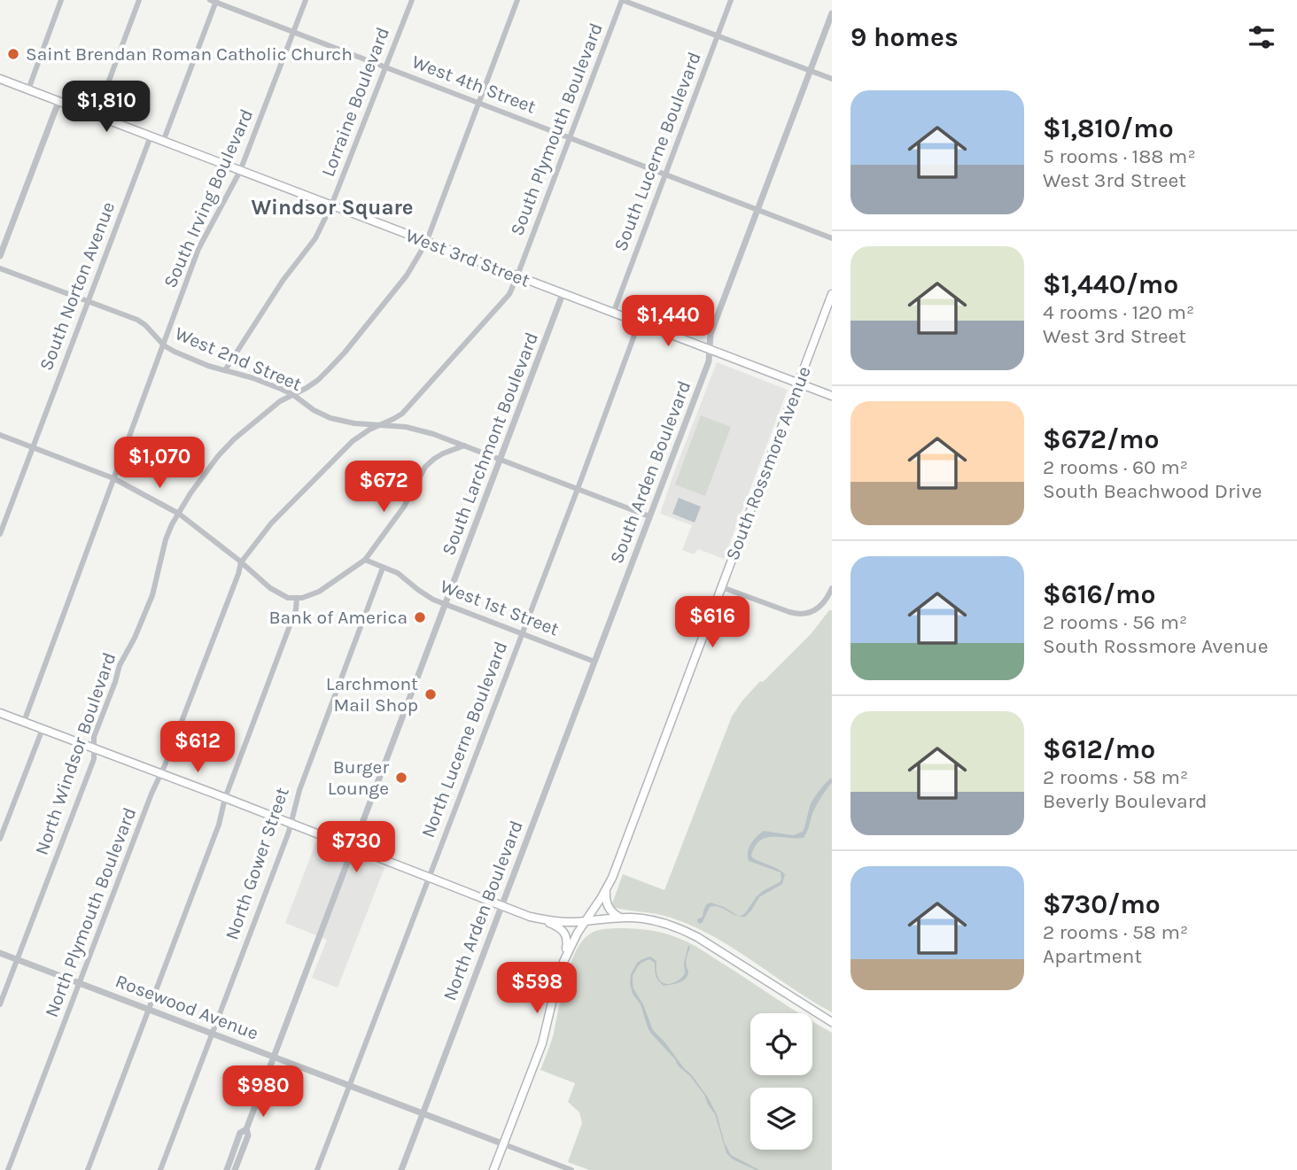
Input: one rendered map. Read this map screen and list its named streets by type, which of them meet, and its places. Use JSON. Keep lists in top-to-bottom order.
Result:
{
  "streets": {
    "main road": ["West 3rd Street", "South Rossmore Avenue"],
    "street": [
      "West 4th Street",
      "Lorraine Boulevard",
      "South Plymouth Boulevard",
      "South Lucerne Boulevard",
      "South Irving Boulevard",
      "South Norton Avenue",
      "West 2nd Street",
      "South Larchmont Boulevard",
      "South Arden Boulevard",
      "West 1st Street",
      "North Lucerne Boulevard",
      "North Windsor Boulevard",
      "North Gower Street",
      "North Arden Boulevard",
      "North Plymouth Boulevard",
      "Rosewood Avenue"
    ]
  },
  "crossings": [
    ["West 4th Street", "Lorraine Boulevard"],
    ["West 4th Street", "South Plymouth Boulevard"],
    ["West 4th Street", "South Lucerne Boulevard"],
    ["West 4th Street", "South Irving Boulevard"],
    ["West 4th Street", "South Arden Boulevard"],
    ["West 4th Street", "North Windsor Boulevard"],
    ["Lorraine Boulevard", "West 3rd Street"],
    ["Lorraine Boulevard", "West 2nd Street"],
    ["South Plymouth Boulevard", "West 3rd Street"],
    ["South Plymouth Boulevard", "West 2nd Street"],
    ["South Plymouth Boulevard", "North Plymouth Boulevard"],
    ["South Lucerne Boulevard", "West 3rd Street"],
    ["South Irving Boulevard", "West 3rd Street"],
    ["South Irving Boulevard", "West 2nd Street"],
    ["West 3rd Street", "South Norton Avenue"],
    ["West 3rd Street", "South Larchmont Boulevard"],
    ["West 3rd Street", "South Rossmore Avenue"],
    ["West 3rd Street", "South Arden Boulevard"],
    ["West 3rd Street", "North Windsor Boulevard"],
    ["South Norton Avenue", "West 2nd Street"],
    ["West 2nd Street", "South Larchmont Boulevard"],
    ["West 2nd Street", "South Arden Boulevard"],
    ["West 2nd Street", "North Windsor Boulevard"],
    ["South Larchmont Boulevard", "West 1st Street"],
    ["South Larchmont Boulevard", "Rosewood Avenue"],
    ["South Arden Boulevard", "West 1st Street"],
    ["South Arden Boulevard", "North Arden Boulevard"],
    ["West 1st Street", "North Lucerne Boulevard"],
    ["West 1st Street", "North Gower Street"],
    ["West 1st Street", "North Arden Boulevard"],
    ["North Lucerne Boulevard", "Rosewood Avenue"],
    ["North Windsor Boulevard", "Rosewood Avenue"],
    ["North Gower Street", "Rosewood Avenue"],
    ["North Arden Boulevard", "Rosewood Avenue"],
    ["North Plymouth Boulevard", "Rosewood Avenue"]
  ],
  "districts": ["Windsor Square"],
  "places": [
    "Saint Brendan Roman Catholic Church",
    "Bank of America",
    "Larchmont Mail Shop",
    "Burger Lounge"
  ],
  "page": {
    "heading": "9 homes",
    "list": [
      {
        "name": "$1,810/mo",
        "note": "5 rooms · 188 m² · West 3rd Street"
      },
      {
        "name": "$1,440/mo",
        "note": "4 rooms · 120 m² · West 3rd Street"
      },
      {
        "name": "$672/mo",
        "note": "2 rooms · 60 m² · South Beachwood Drive"
      },
      {
        "name": "$616/mo",
        "note": "2 rooms · 56 m² · South Rossmore Avenue"
      },
      {
        "name": "$612/mo",
        "note": "2 rooms · 58 m² · Beverly Boulevard"
      },
      {
        "name": "$730/mo",
        "note": "2 rooms · 58 m² · Apartment"
      }
    ],
    "price": [
      "$1,810",
      "$1,440",
      "$1,070",
      "$672",
      "$616",
      "$612",
      "$730",
      "$598",
      "$980"
    ]
  }
}
